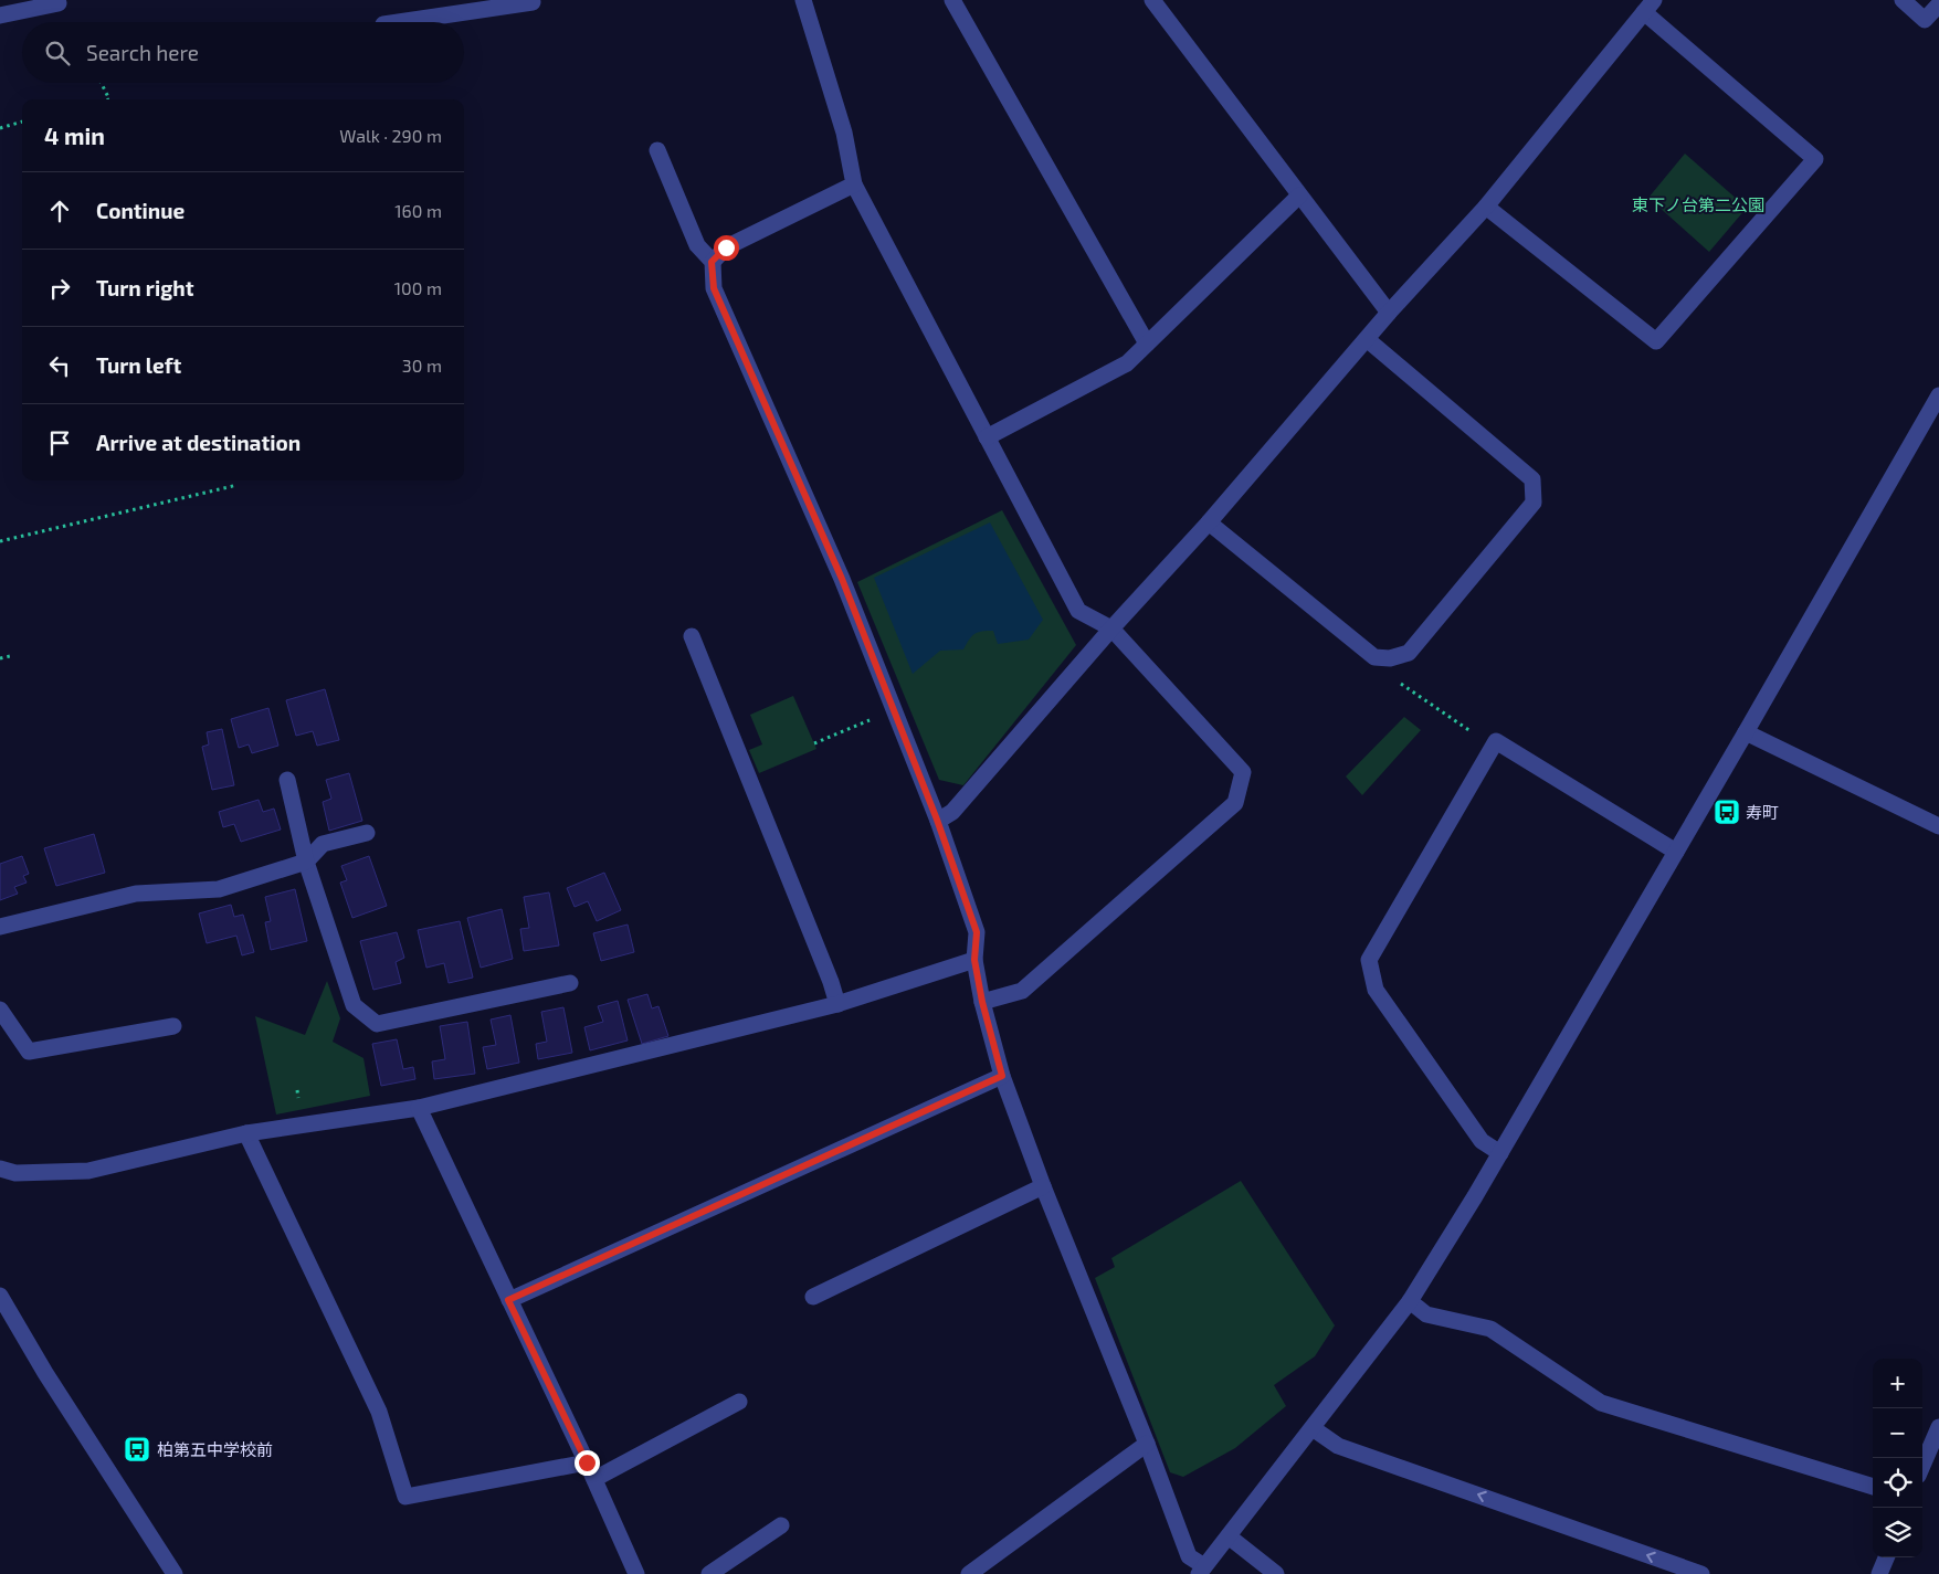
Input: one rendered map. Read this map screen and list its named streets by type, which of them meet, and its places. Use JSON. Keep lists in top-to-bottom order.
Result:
{
  "parks": ["東下ノ台第二公園"],
  "places": {
    "bus stop": ["寿町", "柏第五中学校前"]
  },
  "page": {
    "search": "Search here",
    "heading": ["4 min", "Walk · 290 m"],
    "list": [
      ["Continue", "160 m"],
      ["Turn right", "100 m"],
      ["Turn left", "30 m"],
      "Arrive at destination"
    ],
    "map_buttons": ["+", "−"]
  }
}
